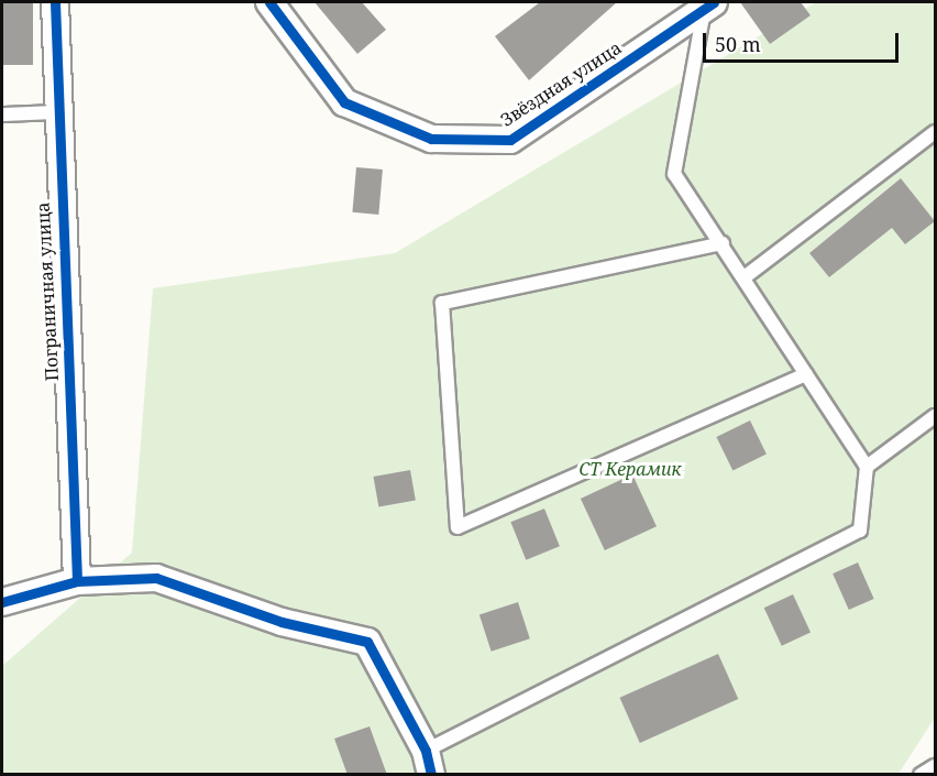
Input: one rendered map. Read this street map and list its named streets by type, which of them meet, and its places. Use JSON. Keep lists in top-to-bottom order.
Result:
{
  "streets": {
    "street": ["Звёздная улица", "Пограничная улица"]
  },
  "parks": ["СТ Керамик"],
  "scale_bar": "50 m"
}
